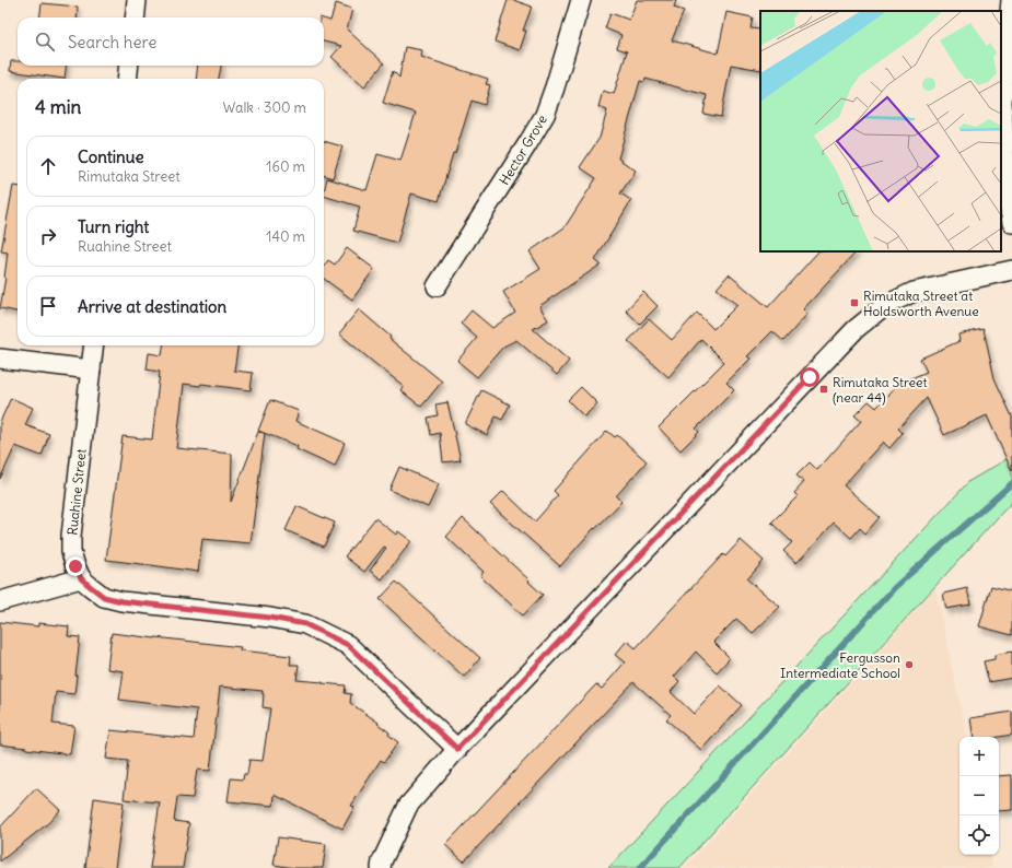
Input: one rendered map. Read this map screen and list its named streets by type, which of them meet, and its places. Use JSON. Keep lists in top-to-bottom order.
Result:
{
  "streets": {
    "street": ["Hector Grove", "Ruahine Street"]
  },
  "places": {
    "transit": ["Rimutaka Street at Holdsworth Avenue", "Rimutaka Street (near 44)"],
    "other": ["Fergusson Intermediate School"]
  },
  "page": {
    "search": "Search here",
    "heading": ["4 min", "Walk · 300 m"],
    "list": [
      ["Continue", "Rimutaka Street", "160 m"],
      ["Turn right", "Ruahine Street", "140 m"],
      "Arrive at destination"
    ],
    "map_buttons": ["+", "−"]
  }
}
